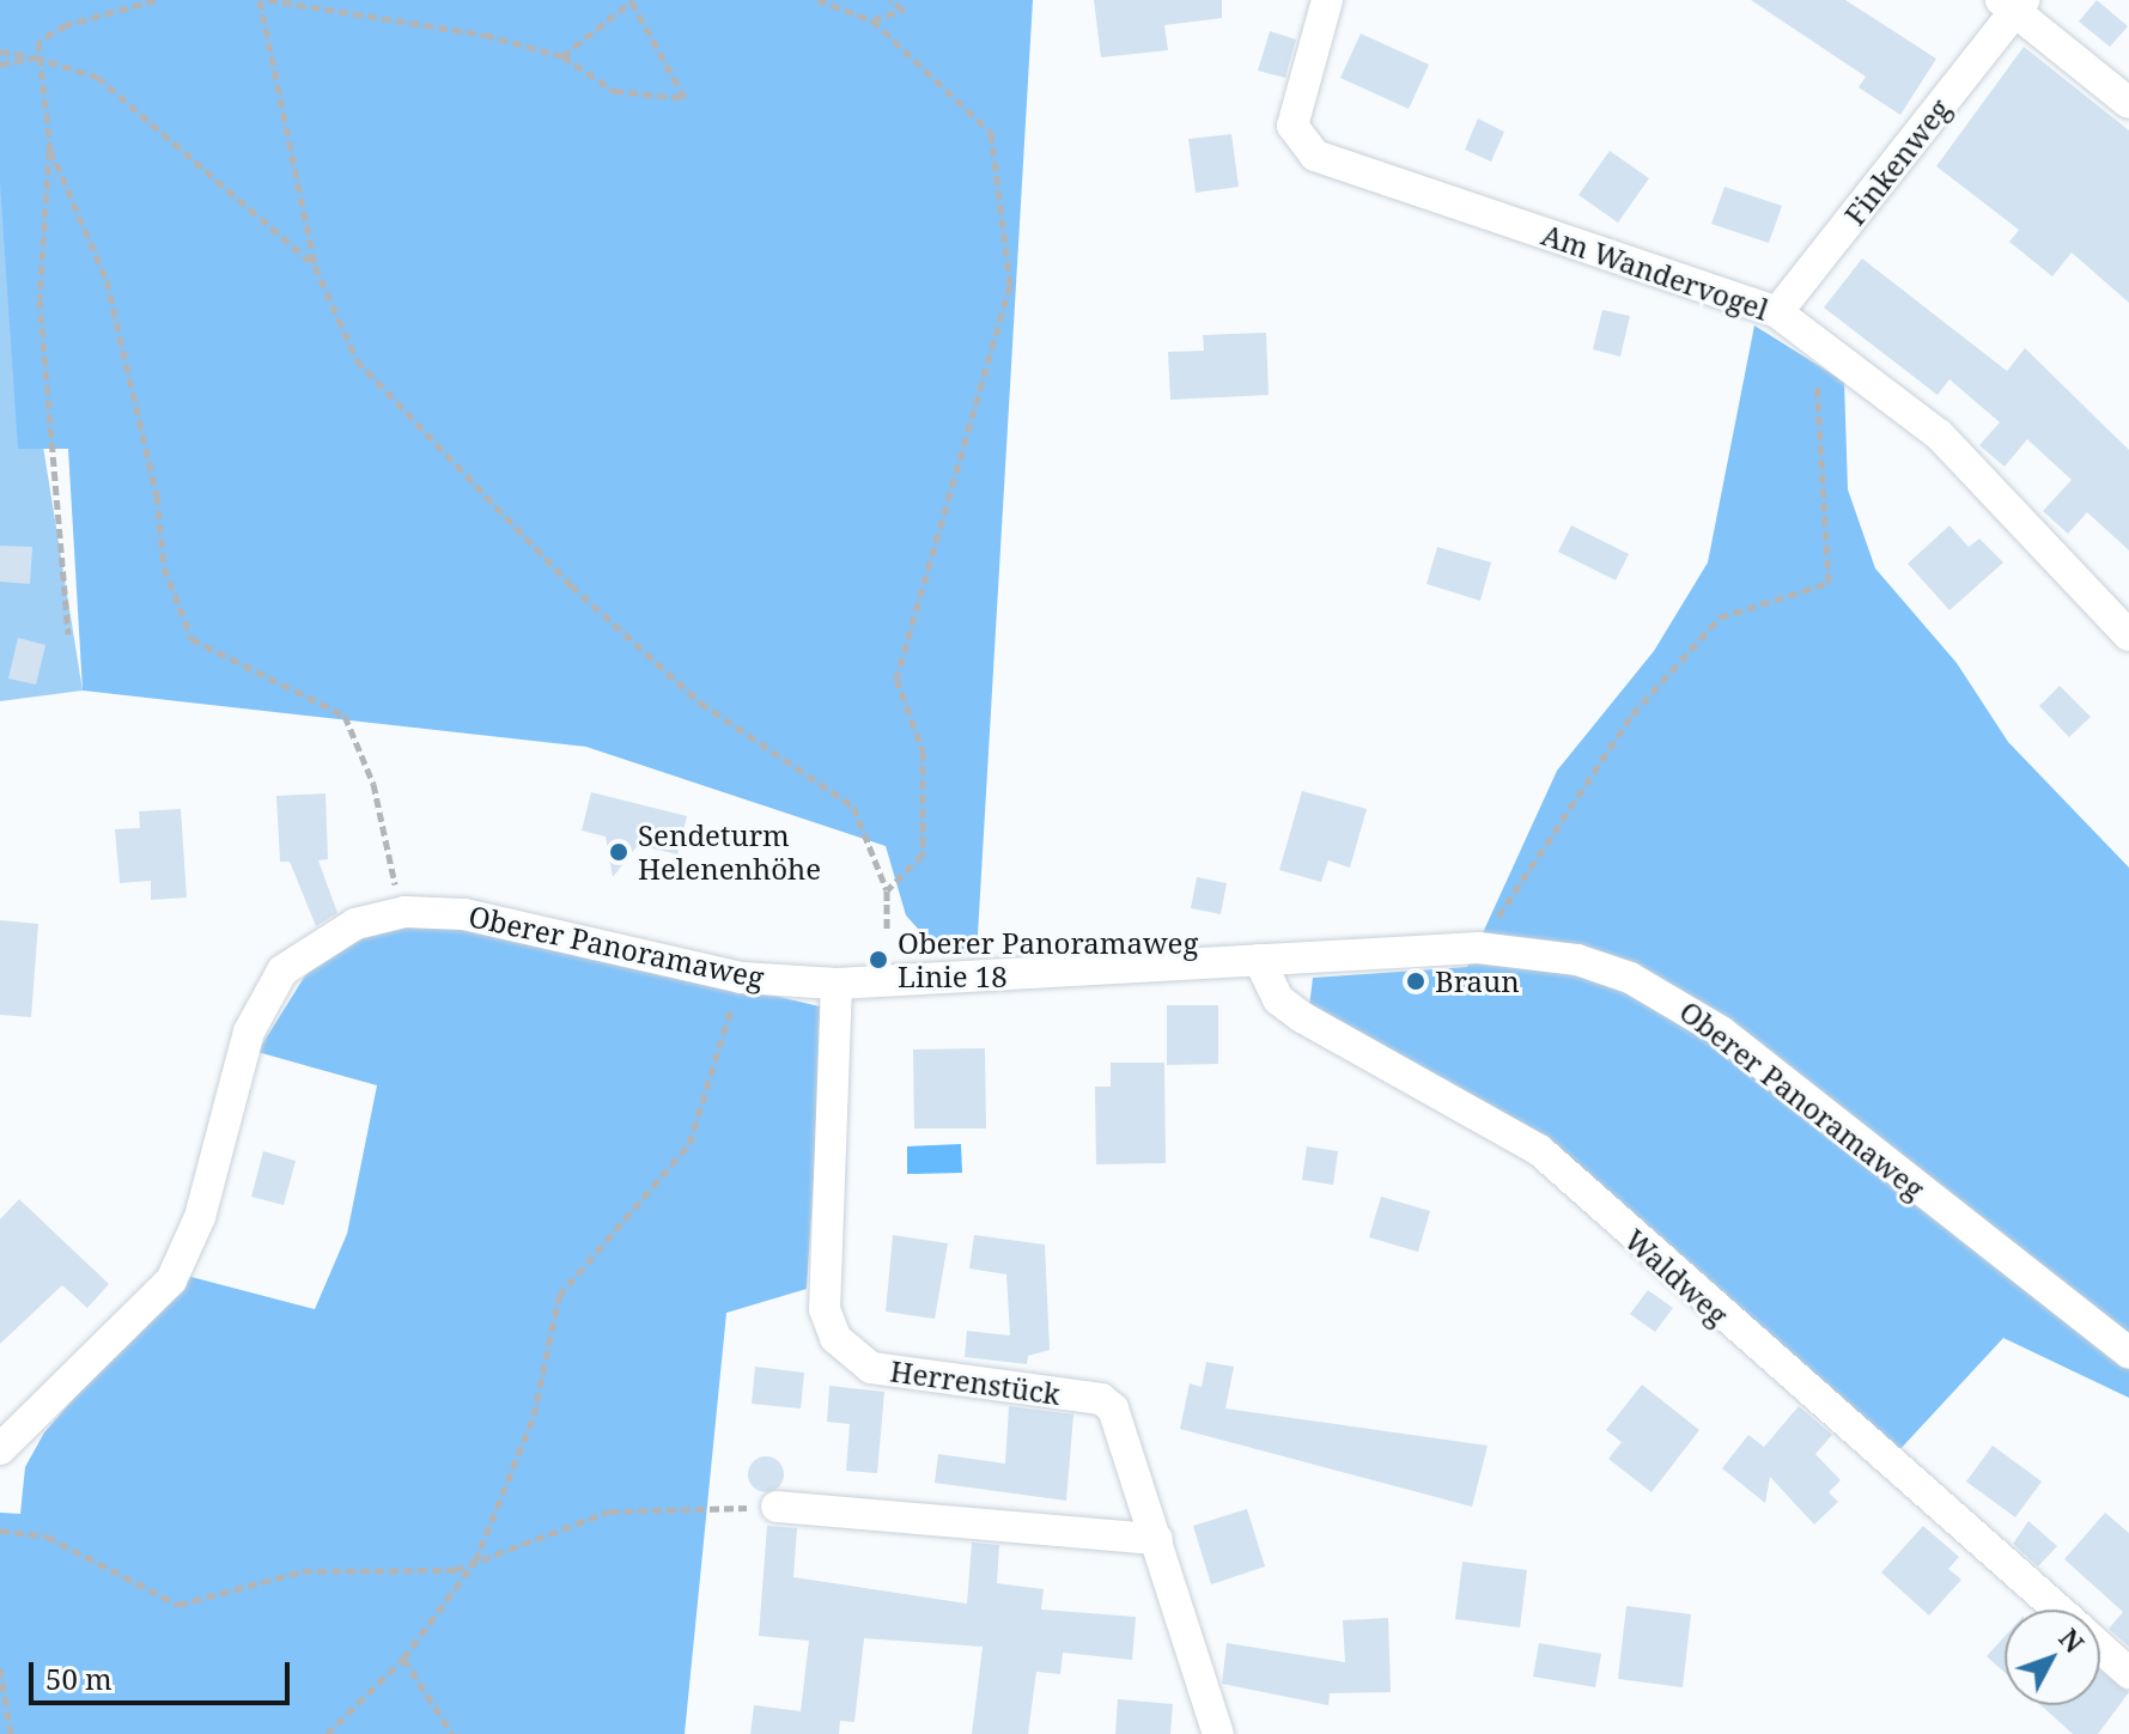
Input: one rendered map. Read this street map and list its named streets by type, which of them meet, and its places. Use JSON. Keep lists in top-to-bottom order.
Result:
{
  "streets": {
    "street": [
      "Finkenweg",
      "Am Wandervogel",
      "Oberer Panoramaweg",
      "Waldweg",
      "Herrenstück"
    ]
  },
  "crossings": [
    ["Finkenweg", "Am Wandervogel"],
    ["Oberer Panoramaweg", "Waldweg"],
    ["Oberer Panoramaweg", "Herrenstück"]
  ],
  "places": ["Sendeturm Helenenhöhe", "Oberer Panoramaweg Linie 18", "Braun"],
  "scale_bar": "50 m",
  "north": "top right"
}
